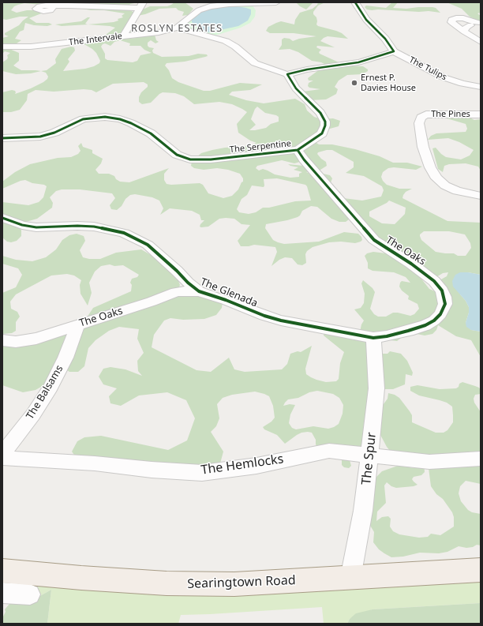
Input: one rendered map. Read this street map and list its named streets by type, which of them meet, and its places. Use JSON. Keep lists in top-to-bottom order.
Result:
{
  "streets": {
    "main road": ["Searingtown Road"],
    "street": [
      "The Intervale",
      "The Tulips",
      "The Pines",
      "The Serpentine",
      "The Oaks",
      "The Glenada",
      "The Balsams",
      "The Spur",
      "The Hemlocks"
    ]
  },
  "crossings": [
    ["The Serpentine", "The Oaks"],
    ["The Oaks", "The Glenada"],
    ["The Oaks", "The Balsams"],
    ["The Oaks", "The Spur"],
    ["The Glenada", "The Spur"],
    ["The Spur", "The Hemlocks"],
    ["The Spur", "Searingtown Road"]
  ],
  "districts": ["ROSLYN ESTATES"],
  "places": ["Ernest P. Davies House"]
}
